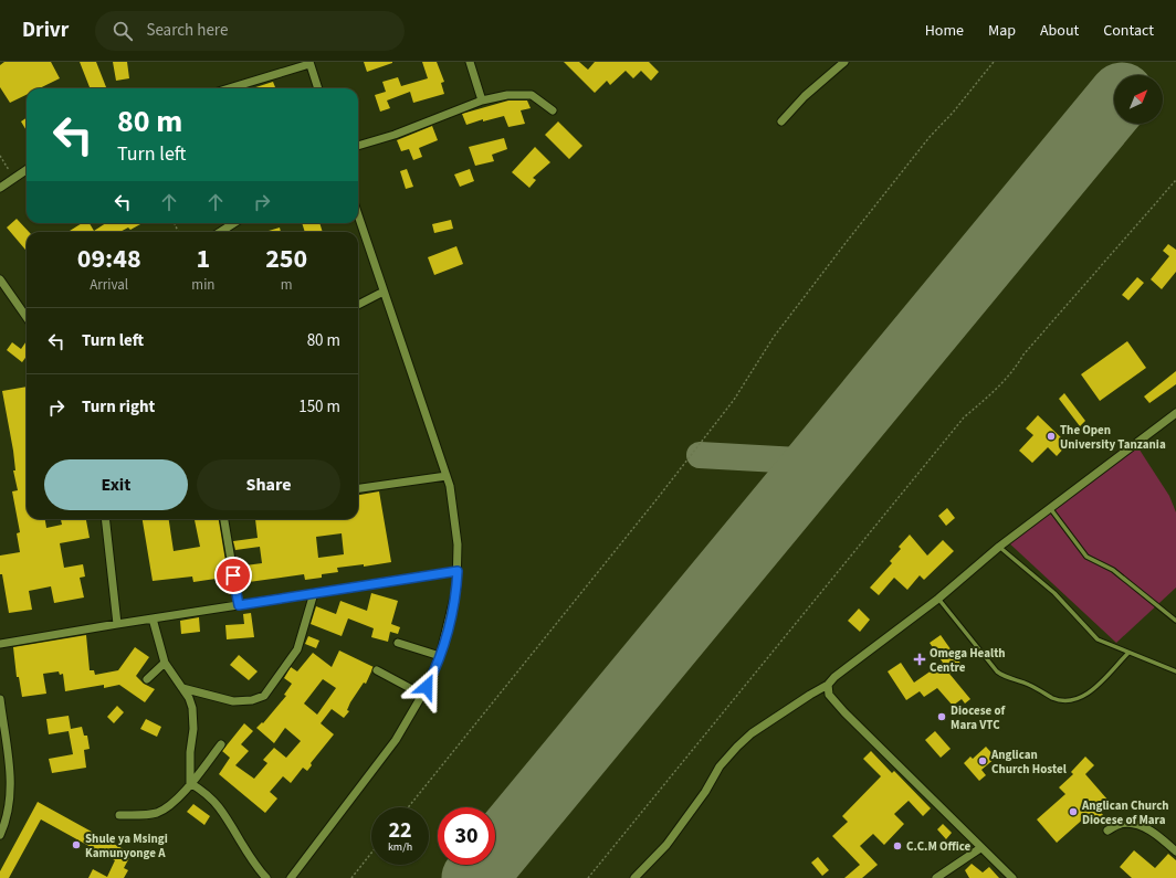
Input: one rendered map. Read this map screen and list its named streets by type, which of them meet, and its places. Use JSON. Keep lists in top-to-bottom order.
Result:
{
  "places": {
    "other": [
      "The Open University Tanzania",
      "Diocese of Mara VTC",
      "Anglican Church Hostel",
      "Anglican Church Diocese of Mara",
      "Shule ya Msingi Kamunyonge A",
      "C.C.M Office"
    ],
    "health": ["Omega Health Centre"]
  },
  "north": "top right",
  "page": {
    "header": "Drivr",
    "search": "Search here",
    "nav": [
      "Home",
      "Map",
      "About",
      "Contact"
    ],
    "turn": ["80 m", "Turn left"],
    "eta": [
      "09:48",
      "Arrival",
      "1",
      "min",
      "250",
      "m"
    ],
    "list": [
      {
        "name": "Turn left",
        "value": "80 m"
      },
      {
        "name": "Turn right",
        "value": "150 m"
      }
    ],
    "buttons": ["Exit", "Share"],
    "speed": "22 km/h",
    "limit": "30"
  }
}
